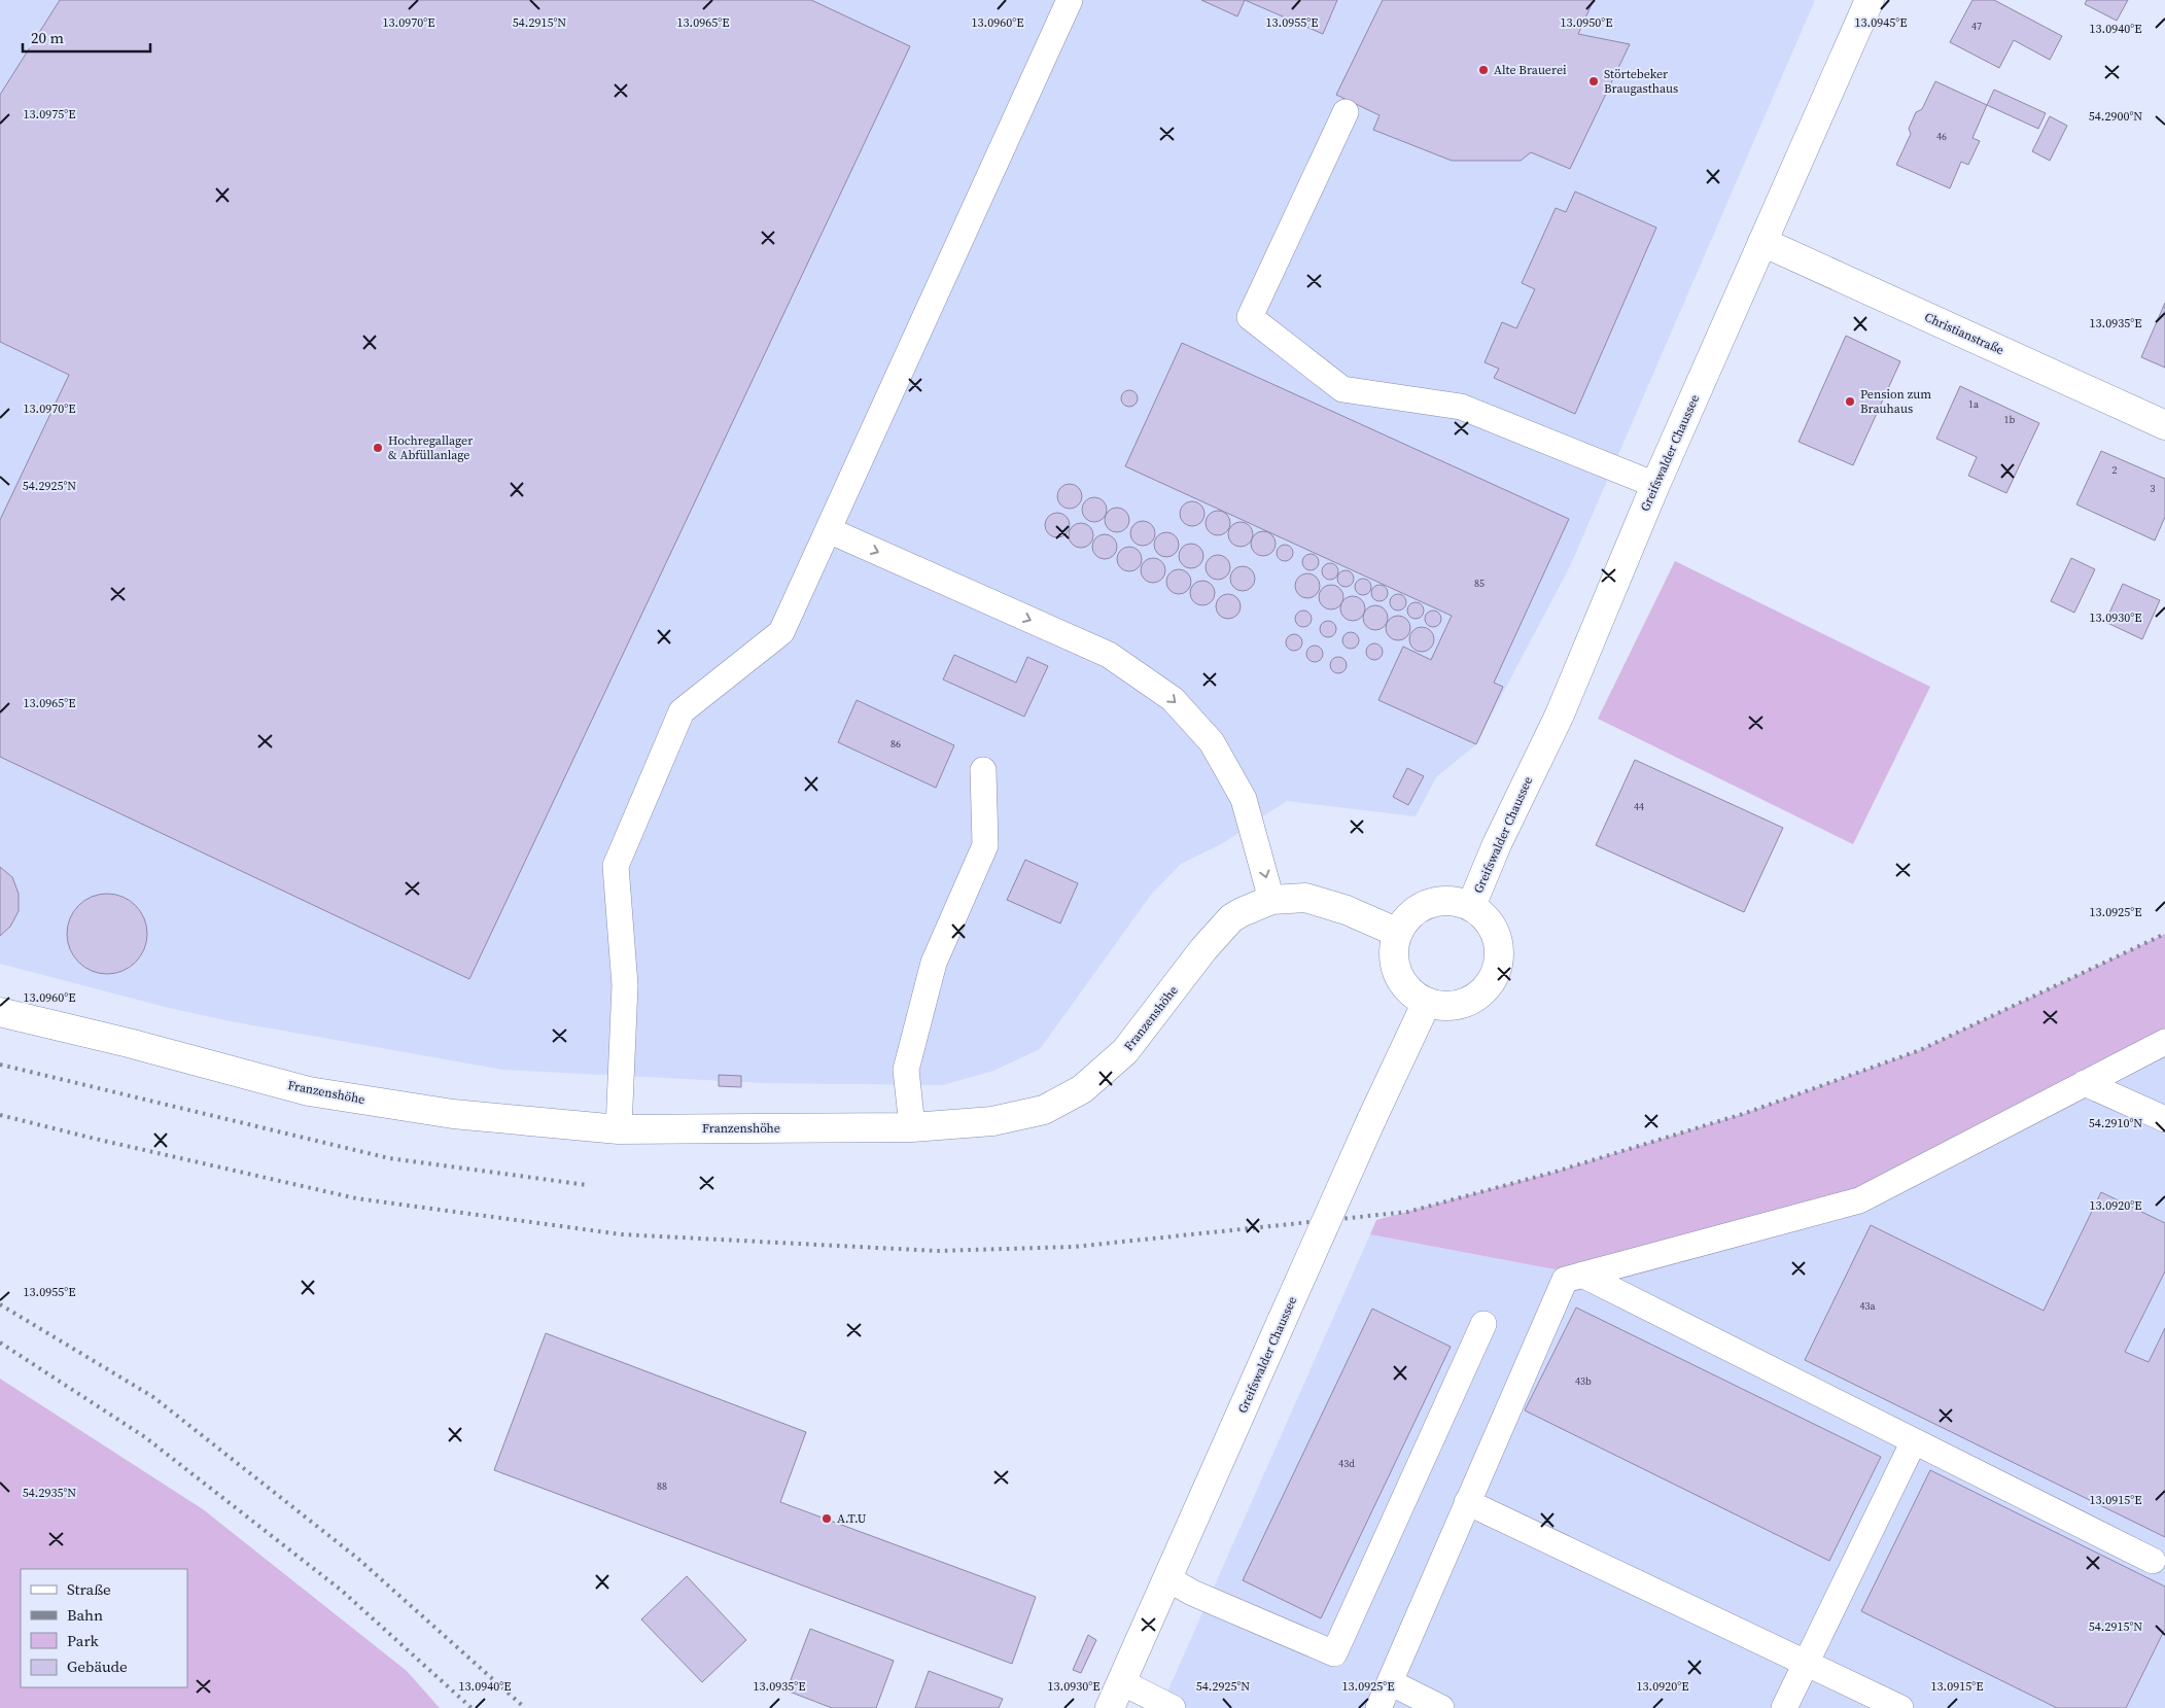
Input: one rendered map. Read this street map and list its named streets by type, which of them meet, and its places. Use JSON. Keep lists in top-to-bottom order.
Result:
{
  "streets": {
    "main road": ["Christianstraße", "Greifswalder Chaussee", "Franzenshöhe"]
  },
  "crossings": [
    ["Christianstraße", "Greifswalder Chaussee"],
    ["Greifswalder Chaussee", "Franzenshöhe"]
  ],
  "places": [
    "Alte Brauerei",
    "Störtebeker Braugasthaus",
    "Pension zum Brauhaus",
    "Hochregallager & Abfüllanlage",
    "A.T.U"
  ],
  "house_numbers": [
    "47",
    "46",
    "1a",
    "1b",
    "2",
    "3",
    "85",
    "86",
    "44",
    "43a",
    "43b",
    "43d",
    "88"
  ],
  "legend": [
    "Straße",
    "Bahn",
    "Park",
    "Gebäude"
  ],
  "scale_bar": "20 m",
  "coordinates": [
    "13.0970°E",
    "54.2915°N",
    "13.0965°E",
    "13.0960°E",
    "13.0955°E",
    "13.0950°E",
    "13.0945°E",
    "13.0940°E",
    "13.0975°E",
    "54.2900°N",
    "13.0935°E",
    "54.2925°N",
    "13.0930°E",
    "13.0925°E",
    "54.2910°N",
    "13.0920°E",
    "54.2935°N",
    "13.0915°E"
  ]
}
